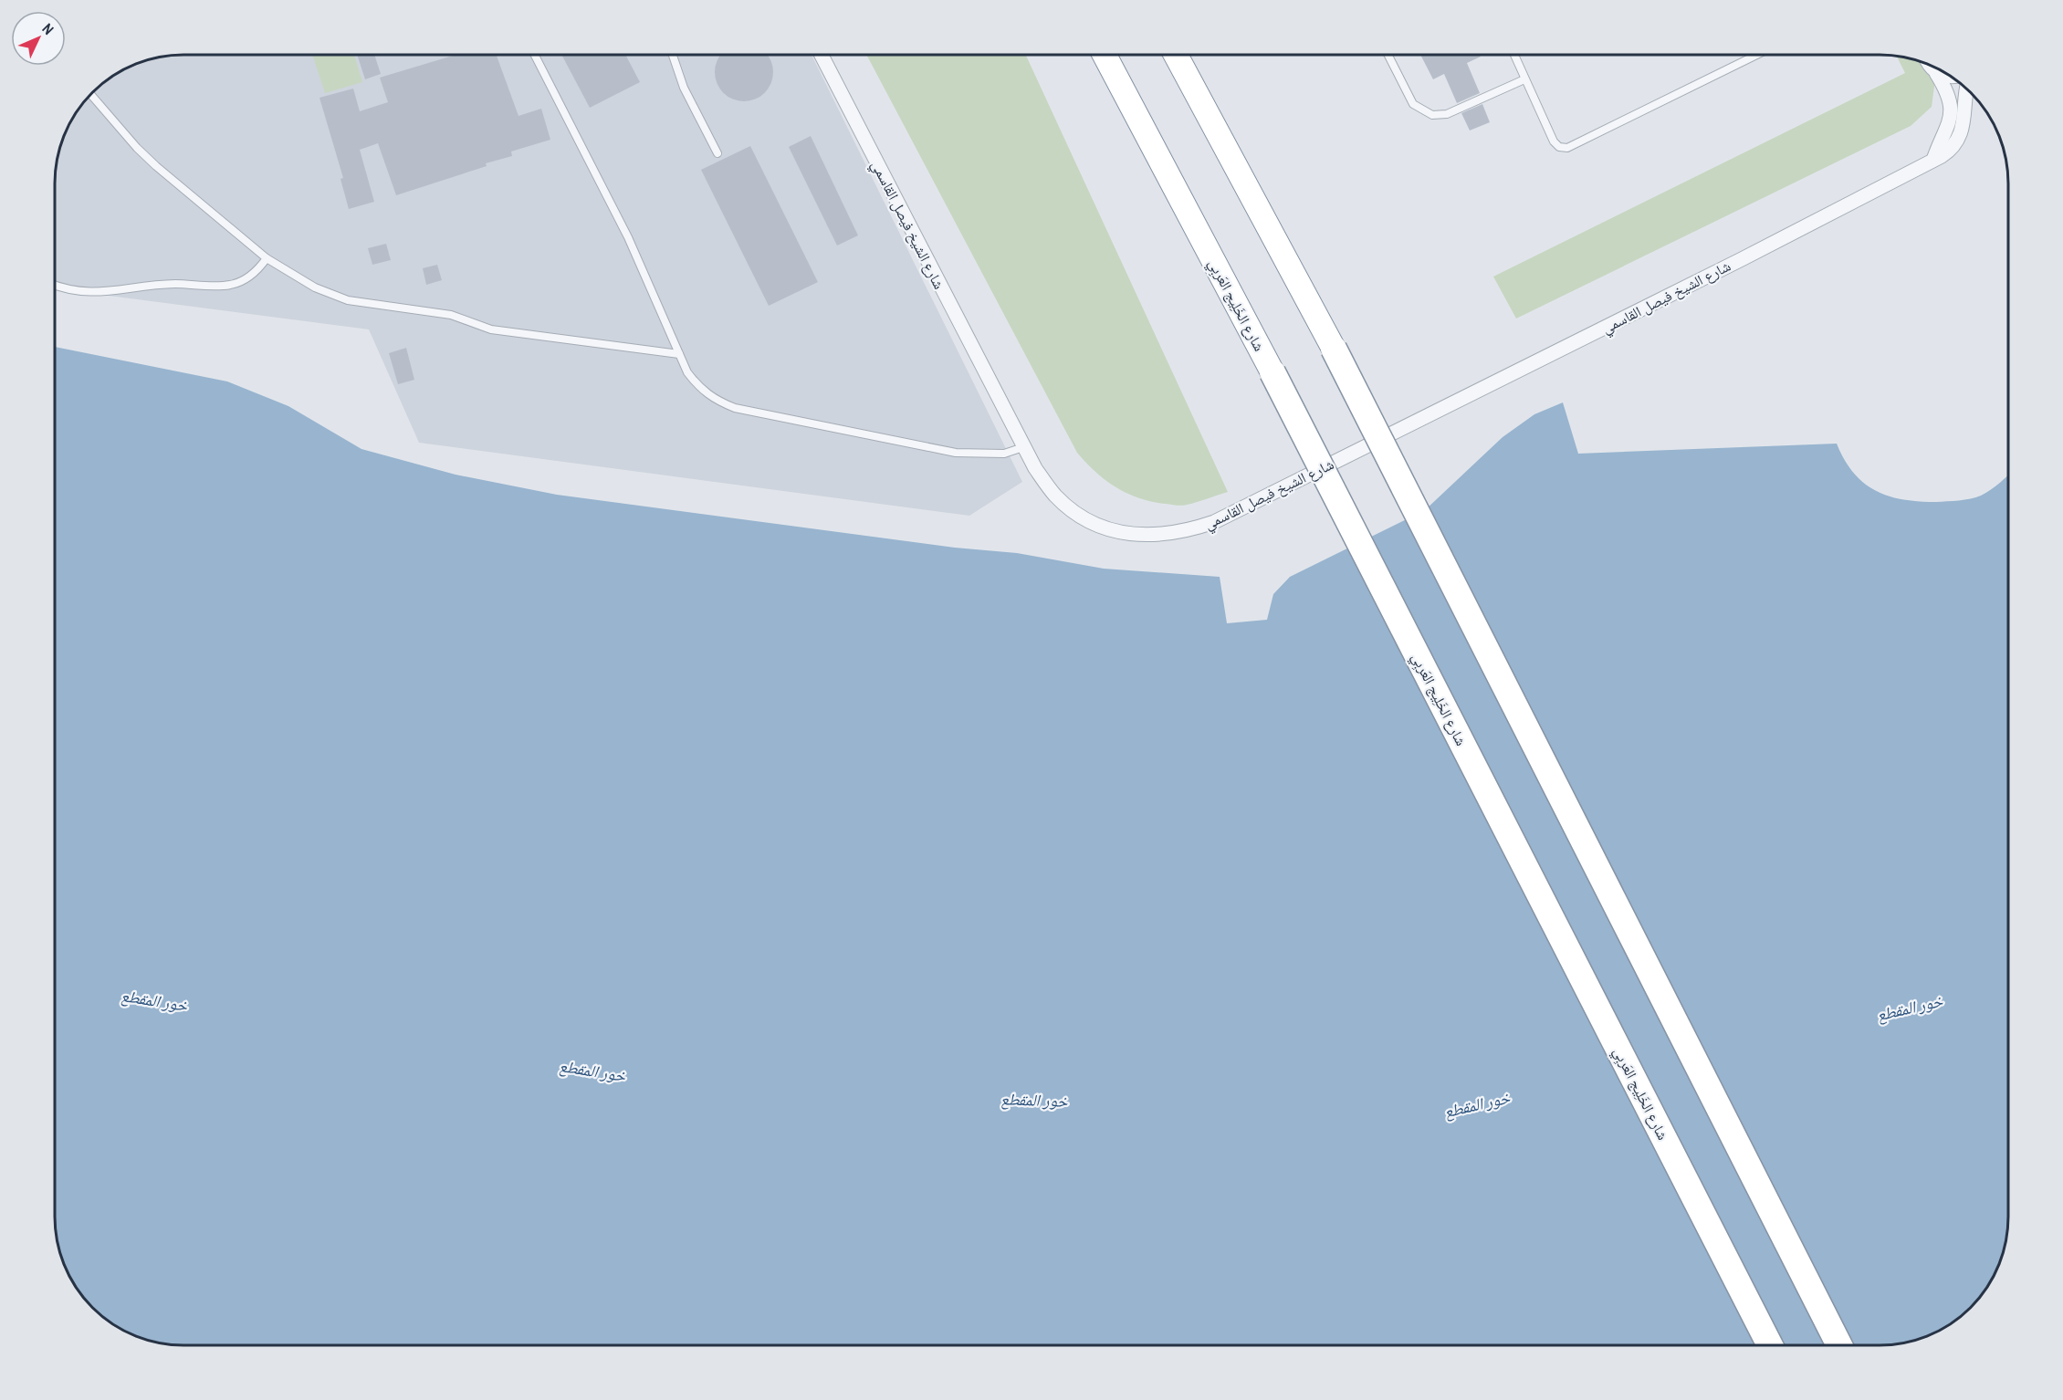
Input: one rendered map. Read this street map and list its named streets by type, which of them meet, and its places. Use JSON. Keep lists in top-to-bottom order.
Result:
{
  "streets": {
    "highway": ["شارع الخَلِيج العَربِي"],
    "street": ["شارع الشيخ فيصل القاسمي"]
  },
  "water": ["خور المقطع"],
  "north": "top right"
}
